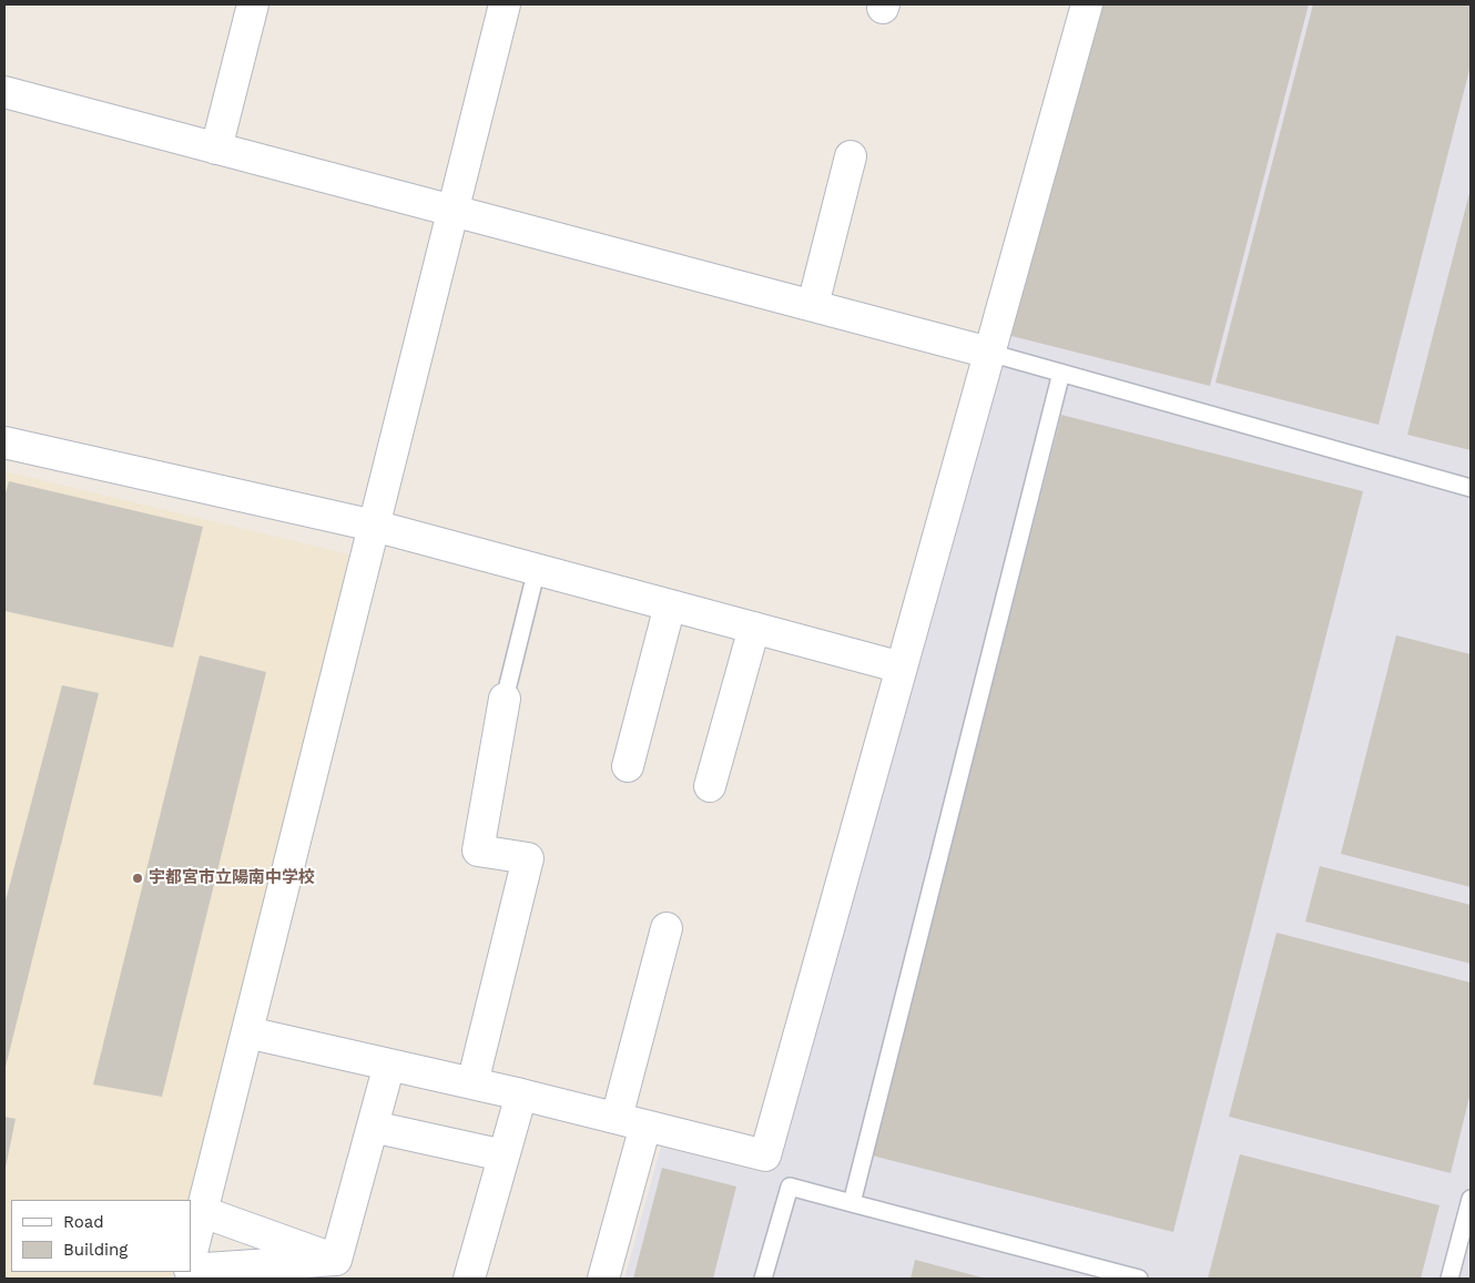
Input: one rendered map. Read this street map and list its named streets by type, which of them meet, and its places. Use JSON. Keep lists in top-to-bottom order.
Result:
{
  "places": ["宇都宮市立陽南中学校"],
  "legend": ["Road", "Building"]
}
